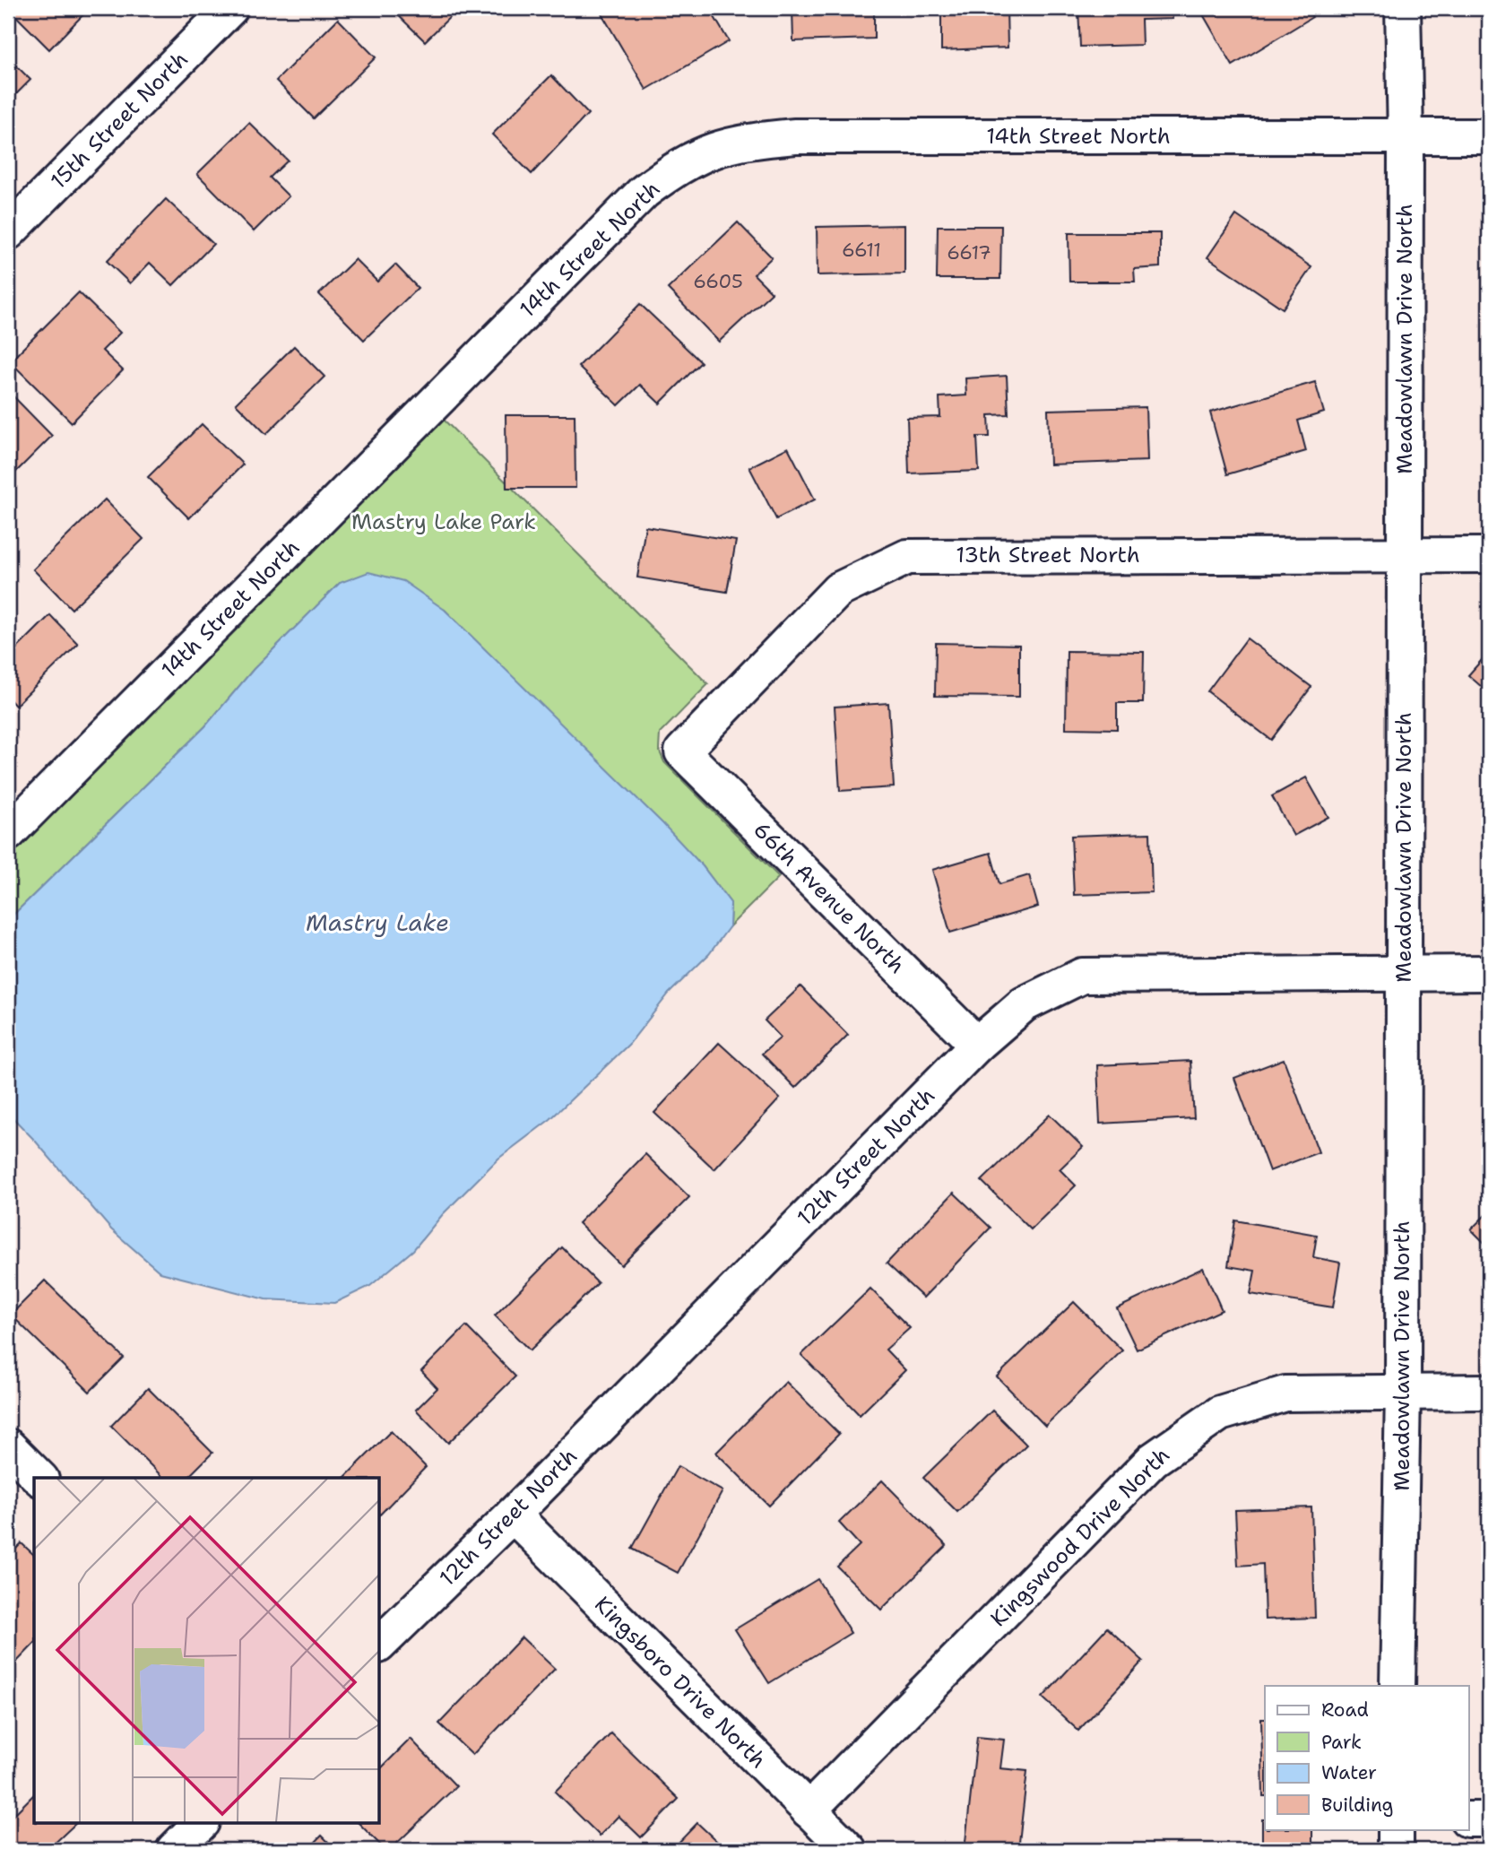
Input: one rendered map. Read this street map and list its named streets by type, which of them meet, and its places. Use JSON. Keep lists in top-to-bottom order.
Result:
{
  "streets": {
    "street": [
      "15th Street North",
      "14th Street North",
      "Meadowlawn Drive North",
      "13th Street North",
      "66th Avenue North",
      "12th Street North",
      "Kingswood Drive North",
      "Kingsboro Drive North"
    ]
  },
  "crossings": [
    ["14th Street North", "Meadowlawn Drive North"],
    ["Meadowlawn Drive North", "13th Street North"],
    ["Meadowlawn Drive North", "12th Street North"],
    ["Meadowlawn Drive North", "Kingswood Drive North"],
    ["13th Street North", "66th Avenue North"],
    ["66th Avenue North", "12th Street North"],
    ["12th Street North", "Kingsboro Drive North"],
    ["Kingswood Drive North", "Kingsboro Drive North"]
  ],
  "water": ["Mastry Lake"],
  "parks": ["Mastry Lake Park"],
  "house_numbers": ["6611", "6617", "6605"],
  "legend": [
    "Road",
    "Park",
    "Water",
    "Building"
  ]
}
